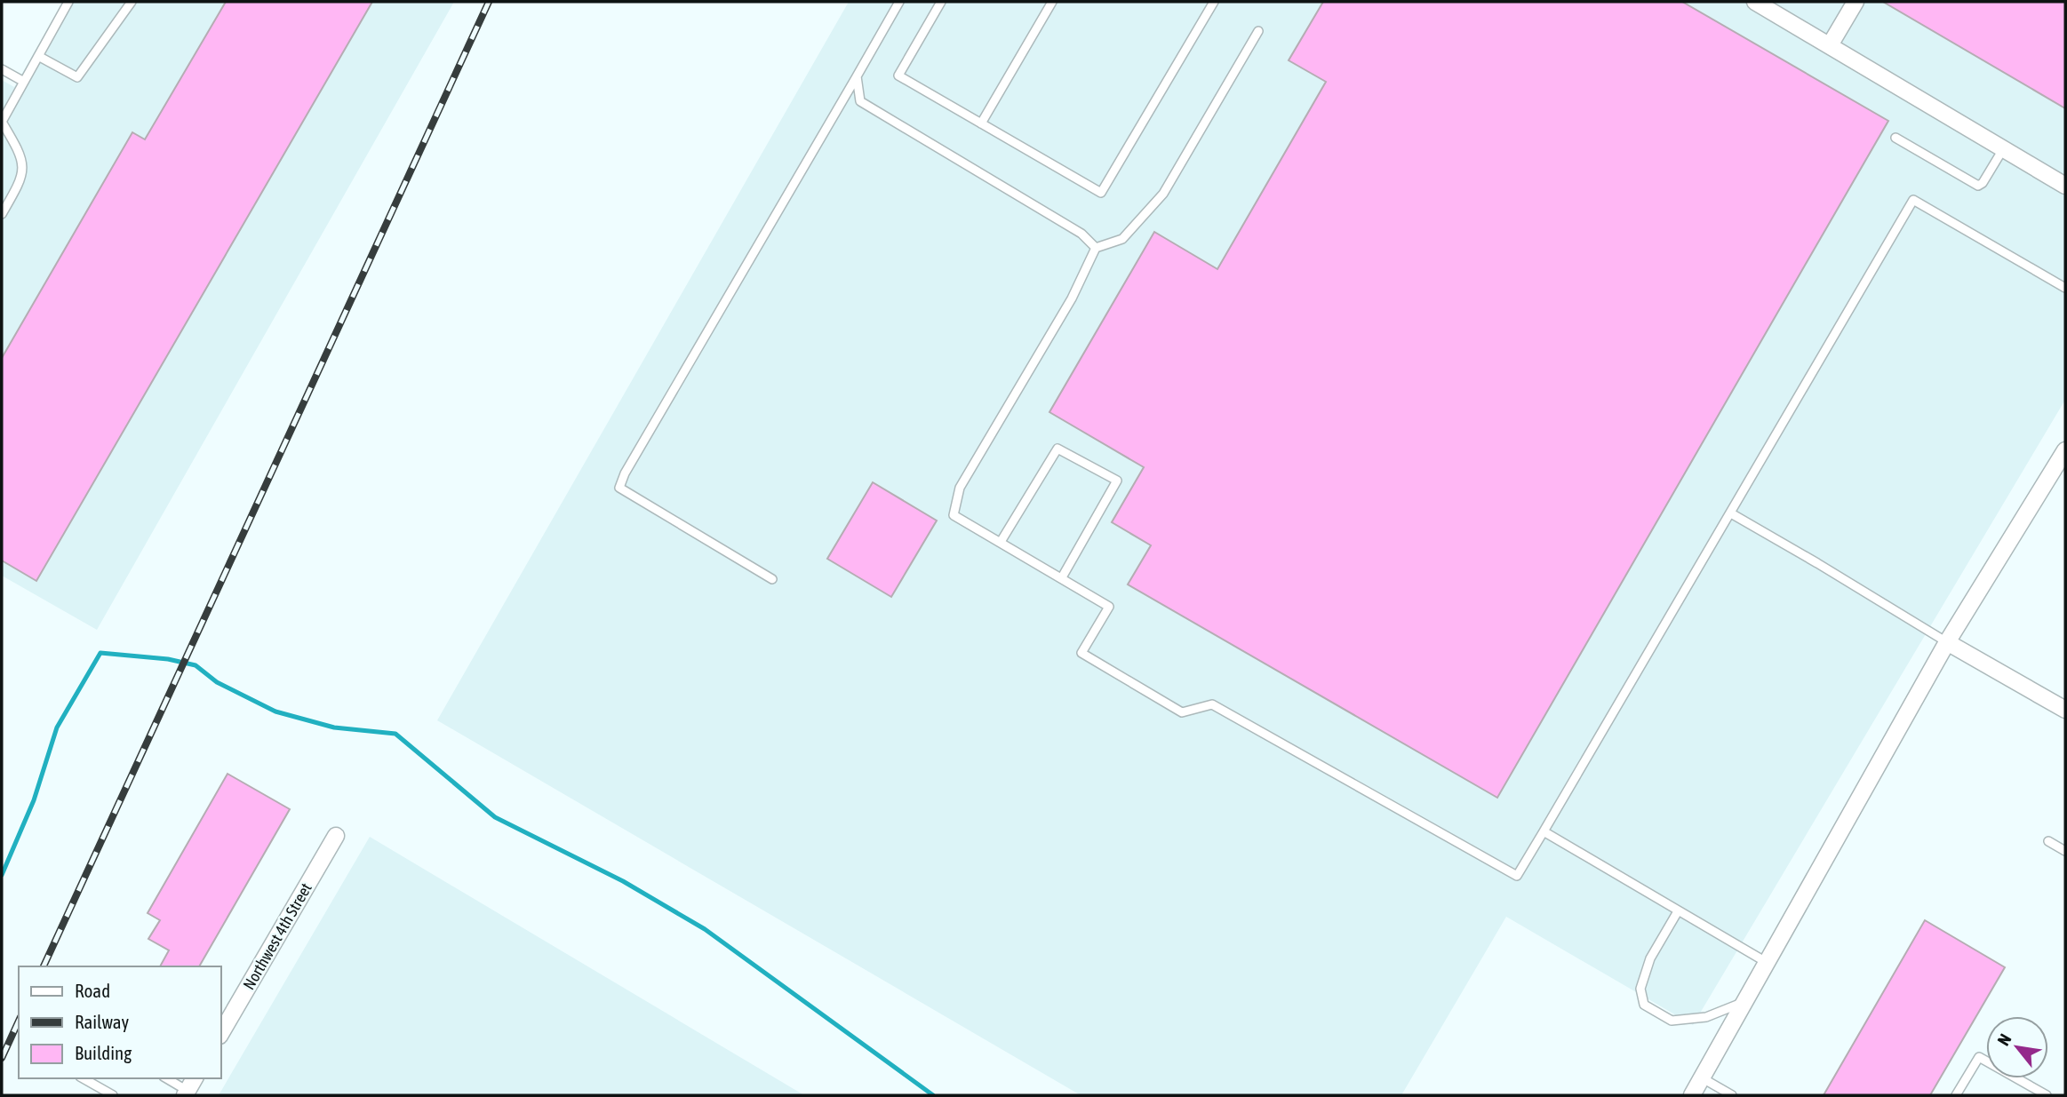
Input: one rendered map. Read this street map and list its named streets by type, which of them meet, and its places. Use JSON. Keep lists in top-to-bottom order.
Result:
{
  "streets": {
    "street": ["Northwest 4th Street"]
  },
  "legend": ["Road", "Railway", "Building"],
  "north": "top left"
}
